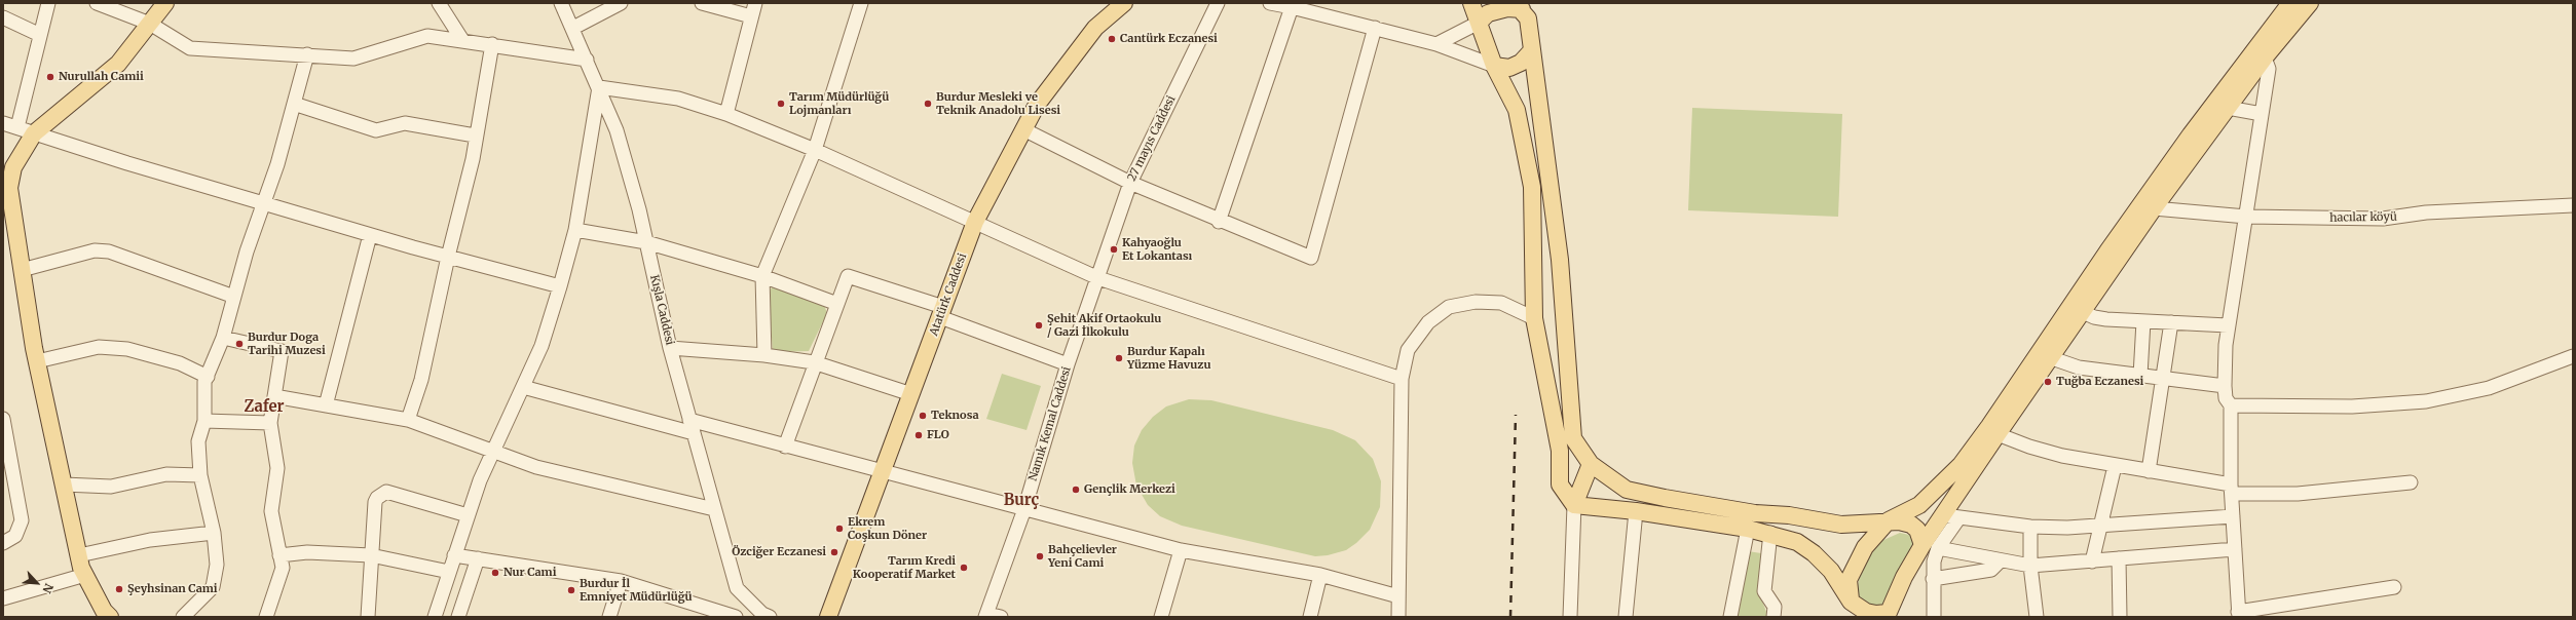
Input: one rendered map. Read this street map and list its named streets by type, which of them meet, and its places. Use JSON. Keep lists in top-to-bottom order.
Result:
{
  "streets": {
    "main road": ["Atatürk Caddesi"],
    "street": [
      "27 mayıs Caddesi",
      "hacılar köyü",
      "Kışla Caddesi",
      "Namık Kemal Caddesi"
    ]
  },
  "crossings": [
    ["27 mayıs Caddesi", "Namık Kemal Caddesi"]
  ],
  "districts": ["Zafer", "Burç"],
  "places": [
    "Cantürk Eczanesi",
    "Nurullah Camii",
    "Tarım Müdürlüğü Lojmanları",
    "Burdur Mesleki ve Teknik Anadolu Lisesi",
    "Kahyaoğlu Et Lokantası",
    "Şehit Akif Ortaokulu / Gazi İlkokulu",
    "Burdur Doga Tarihi Muzesi",
    "Burdur Kapalı Yüzme Havuzu",
    "Tuğba Eczanesi",
    "Teknosa",
    "FLO",
    "Gençlik Merkezi",
    "Ekrem Coşkun Döner",
    "Özciğer Eczanesi",
    "Bahçelievler Yeni Cami",
    "Tarım Kredi Kooperatif Market",
    "Nur Cami",
    "Şeyhsinan Cami",
    "Burdur İl Emniyet Müdürlüğü"
  ],
  "north": "bottom right"
}
